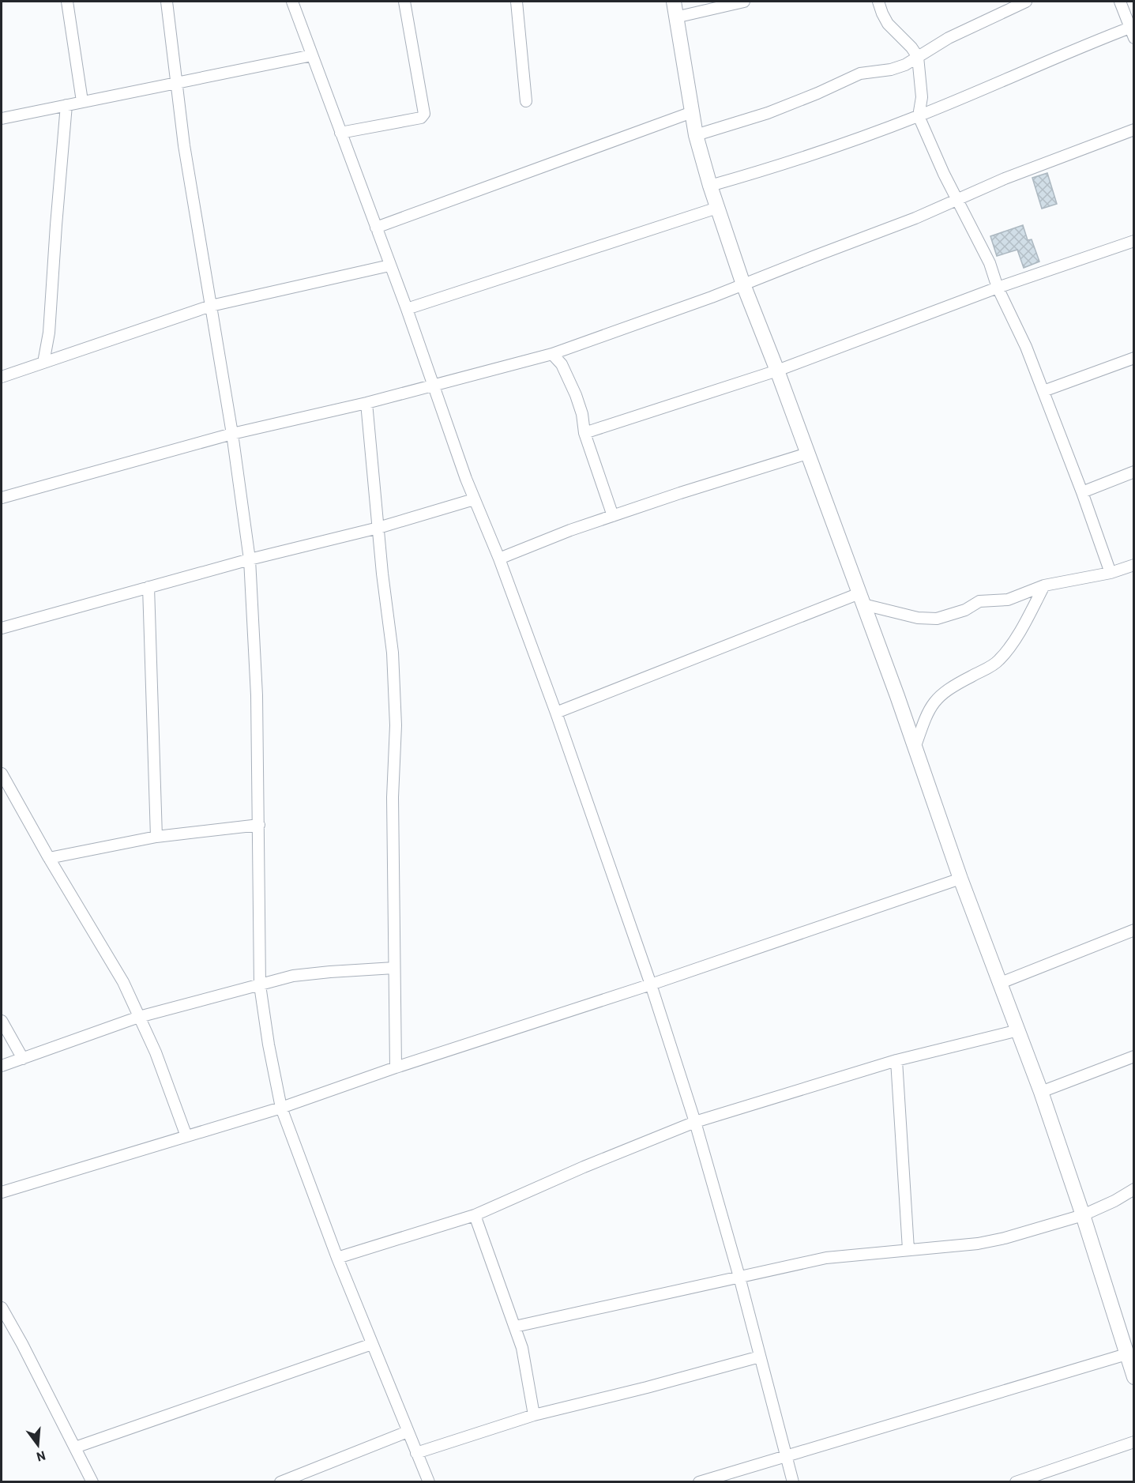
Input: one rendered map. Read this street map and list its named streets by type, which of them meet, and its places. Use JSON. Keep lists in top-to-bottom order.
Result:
{
  "north": "bottom"
}
